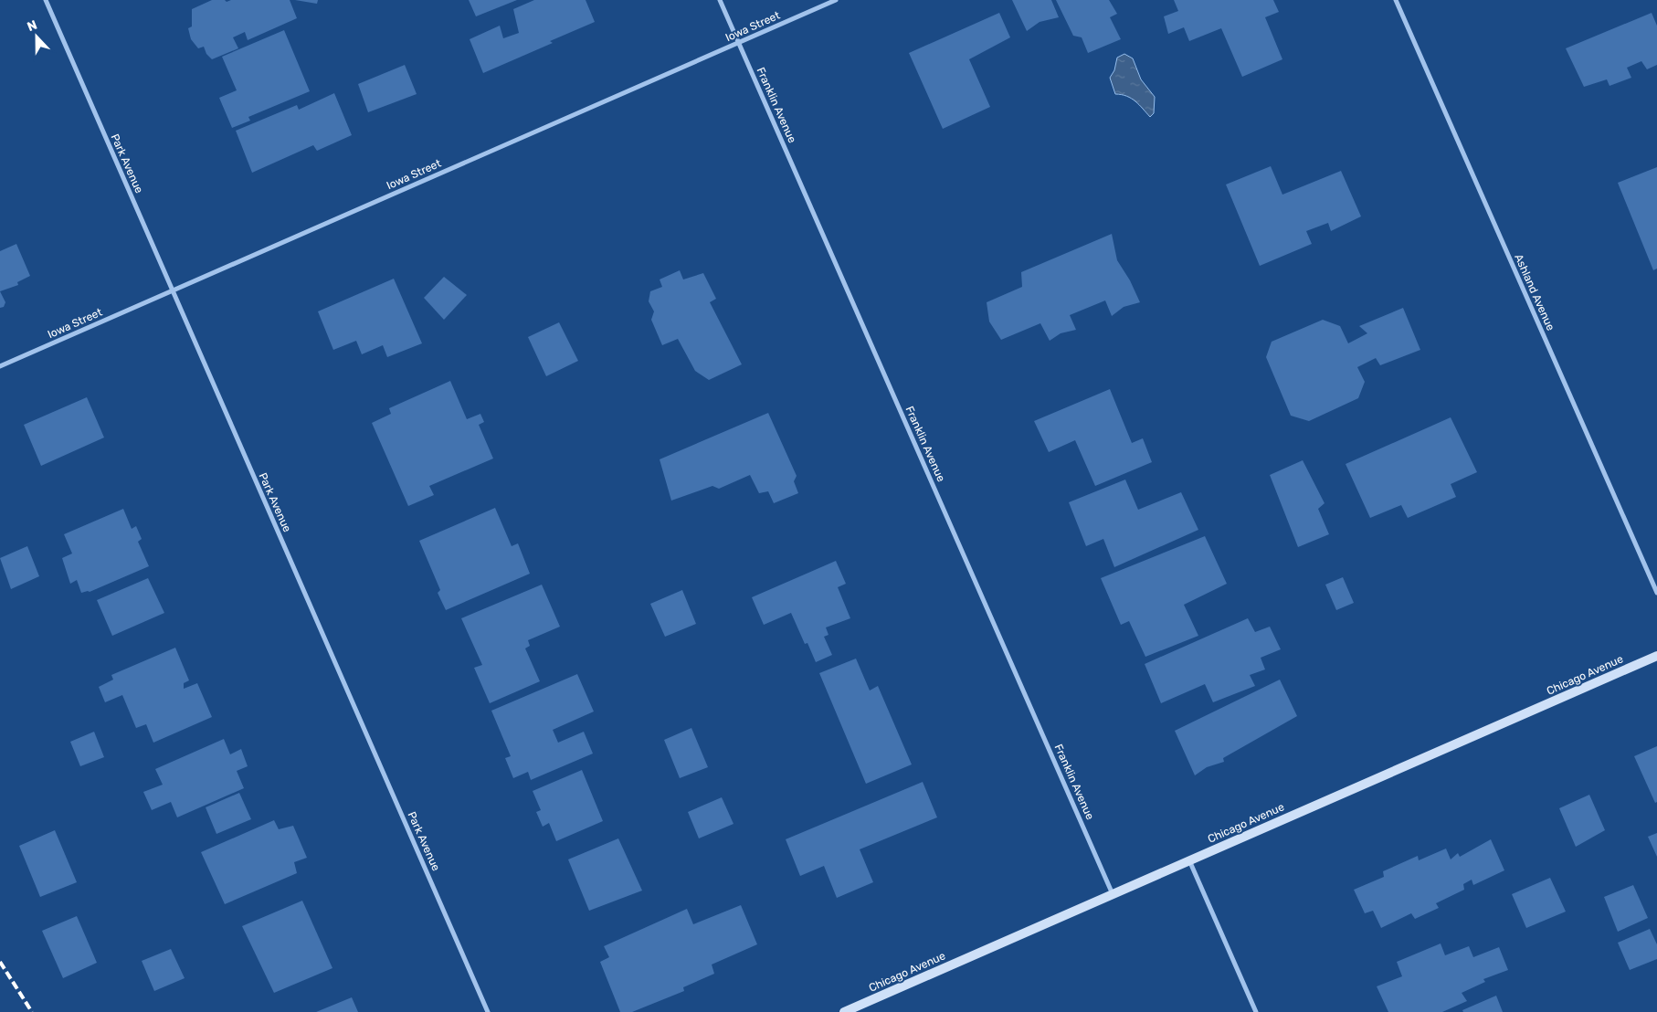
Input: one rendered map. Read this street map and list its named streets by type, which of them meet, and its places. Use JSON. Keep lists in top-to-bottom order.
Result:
{
  "streets": {
    "main road": ["Chicago Avenue"],
    "street": [
      "Iowa Street",
      "Franklin Avenue",
      "Park Avenue",
      "Ashland Avenue"
    ]
  },
  "crossings": [
    ["Iowa Street", "Franklin Avenue"],
    ["Iowa Street", "Park Avenue"],
    ["Franklin Avenue", "Chicago Avenue"]
  ],
  "north": "top"
}
